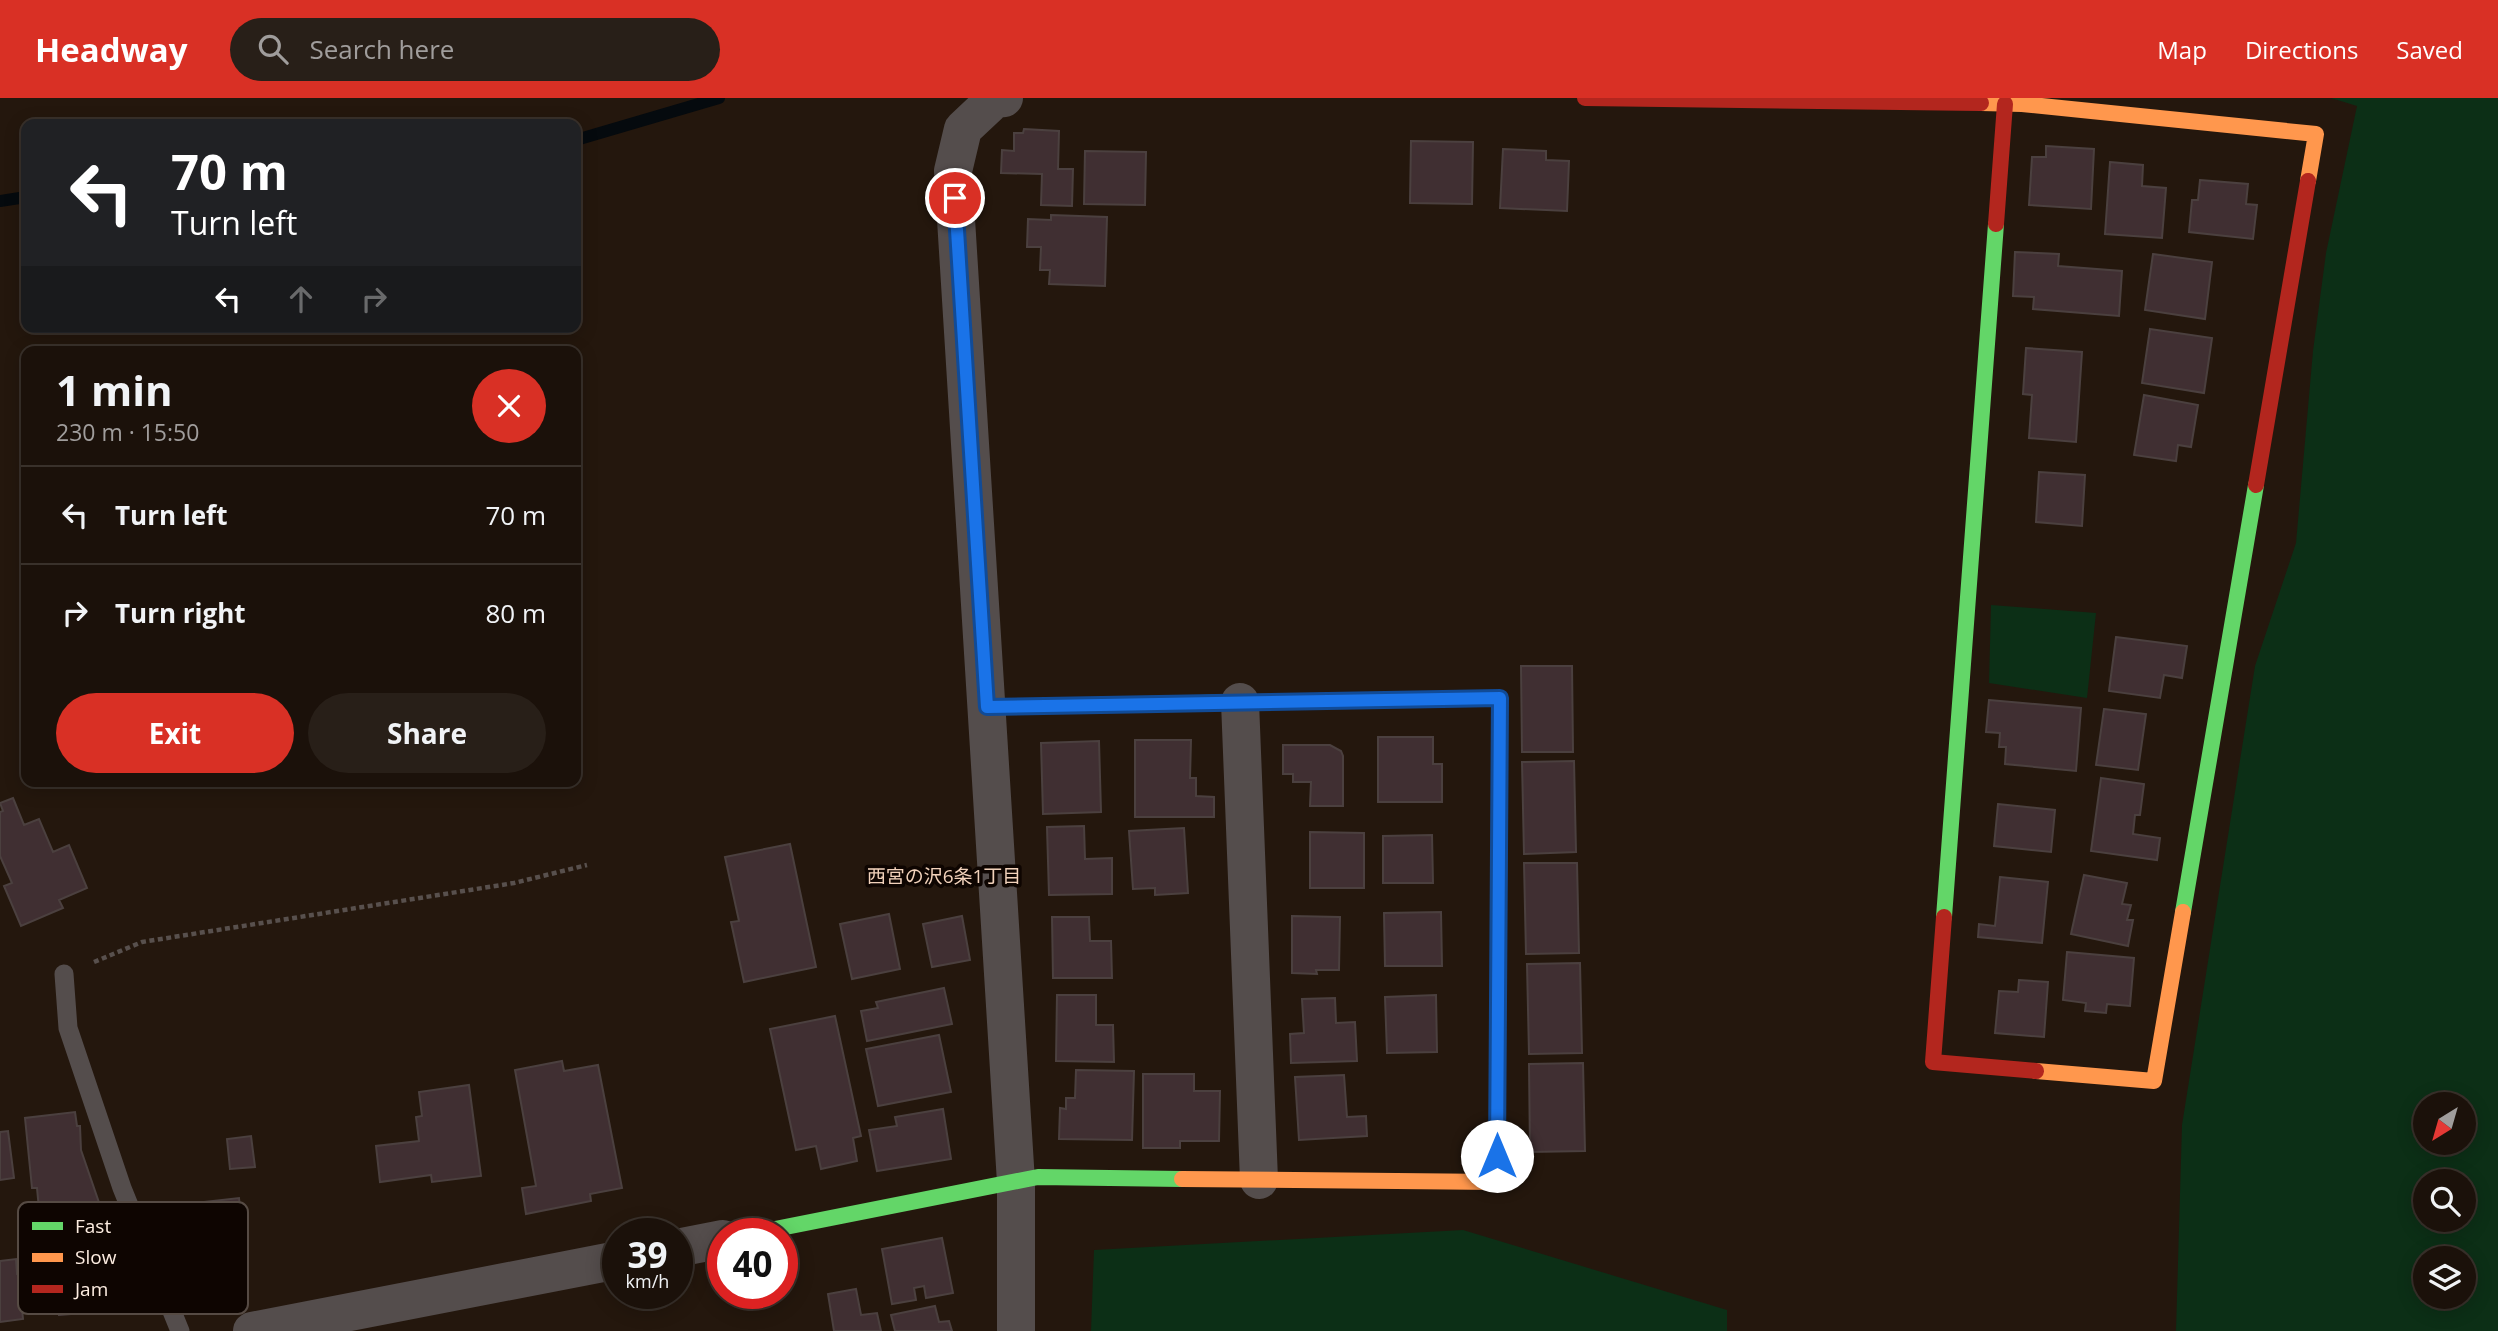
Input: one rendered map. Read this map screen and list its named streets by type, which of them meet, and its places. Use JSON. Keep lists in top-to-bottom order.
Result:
{
  "districts": ["西宮の沢6条1丁目"],
  "legend": ["Fast", "Slow", "Jam"],
  "north": "bottom left",
  "page": {
    "header": "Headway",
    "search": "Search here",
    "nav": ["Map", "Directions", "Saved"],
    "turn": ["70 m", "Turn left"],
    "heading": ["1 min", "230 m · 15:50"],
    "list": [
      {
        "name": "Turn left",
        "value": "70 m"
      },
      {
        "name": "Turn right",
        "value": "80 m"
      }
    ],
    "buttons": ["Exit", "Share"],
    "speed": "39 km/h",
    "limit": "40"
  }
}
